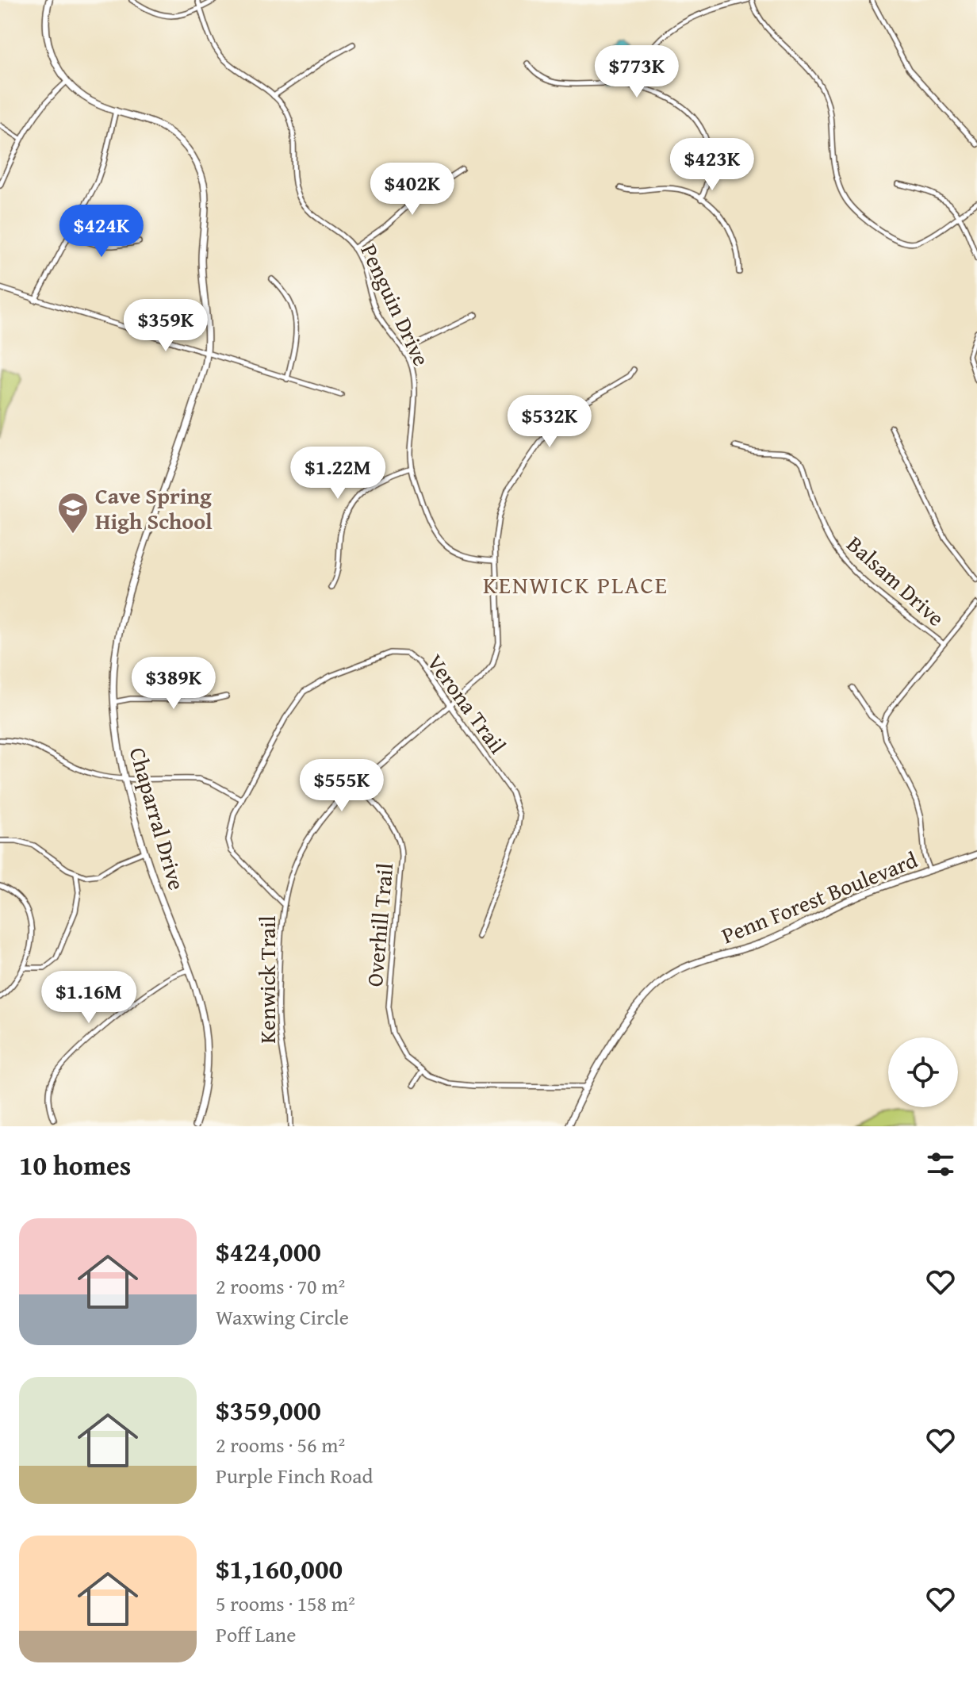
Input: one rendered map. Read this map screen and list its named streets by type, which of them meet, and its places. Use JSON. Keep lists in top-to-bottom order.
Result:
{
  "streets": {
    "street": [
      "Penguin Drive",
      "Balsam Drive",
      "Verona Trail",
      "Chaparral Drive",
      "Penn Forest Boulevard",
      "Overhill Trail",
      "Kenwick Trail"
    ]
  },
  "crossings": [
    ["Penguin Drive", "Kenwick Trail"],
    ["Verona Trail", "Kenwick Trail"],
    ["Penn Forest Boulevard", "Overhill Trail"],
    ["Overhill Trail", "Kenwick Trail"]
  ],
  "districts": ["KENWICK PLACE"],
  "places": {
    "school or university": ["Cave Spring High School"]
  },
  "page": {
    "price": [
      "$773K",
      "$423K",
      "$402K",
      "$424K",
      "$359K",
      "$532K",
      "$1.22M",
      "$389K",
      "$555K",
      "$1.16M"
    ],
    "heading": "10 homes",
    "list": [
      {
        "name": "$424,000",
        "note": "2 rooms · 70 m² · Waxwing Circle"
      },
      {
        "name": "$359,000",
        "note": "2 rooms · 56 m² · Purple Finch Road"
      },
      {
        "name": "$1,160,000",
        "note": "5 rooms · 158 m² · Poff Lane"
      }
    ]
  }
}
